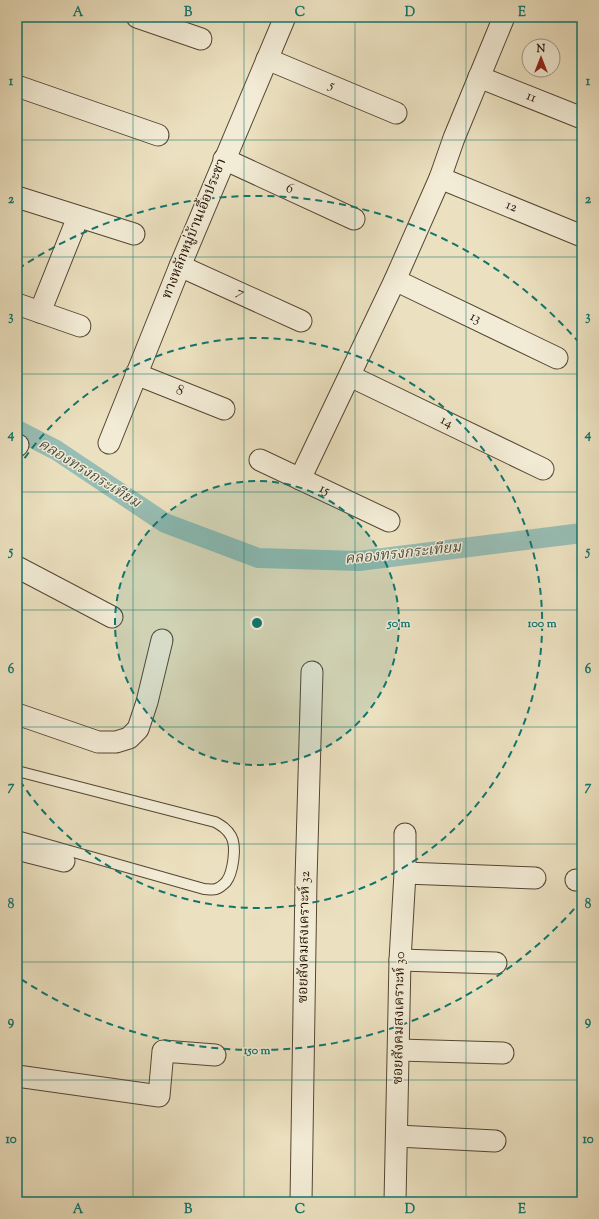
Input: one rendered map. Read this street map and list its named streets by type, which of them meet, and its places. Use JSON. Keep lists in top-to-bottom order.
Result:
{
  "streets": {
    "street": [
      "5",
      "11",
      "6",
      "12",
      "ทางหลักหมู่บ้านเอื้อประชา",
      "7",
      "13",
      "8",
      "14",
      "15",
      "ซอยสังคมสงเคราะห์ 32",
      "ซอยสังคมสงเคราะห์ 30"
    ]
  },
  "crossings": [
    ["5", "ทางหลักหมู่บ้านเอื้อประชา"],
    ["6", "ทางหลักหมู่บ้านเอื้อประชา"],
    ["ทางหลักหมู่บ้านเอื้อประชา", "7"],
    ["ทางหลักหมู่บ้านเอื้อประชา", "8"]
  ],
  "water": ["คลองทรงกระเทียม"],
  "north": "top",
  "grid": {
    "columns": [
      "A",
      "B",
      "C",
      "D",
      "E"
    ],
    "rows": [
      "1",
      "2",
      "3",
      "4",
      "5",
      "6",
      "7",
      "8",
      "9",
      "10"
    ]
  },
  "rings": ["50 m", "100 m", "150 m"]
}
